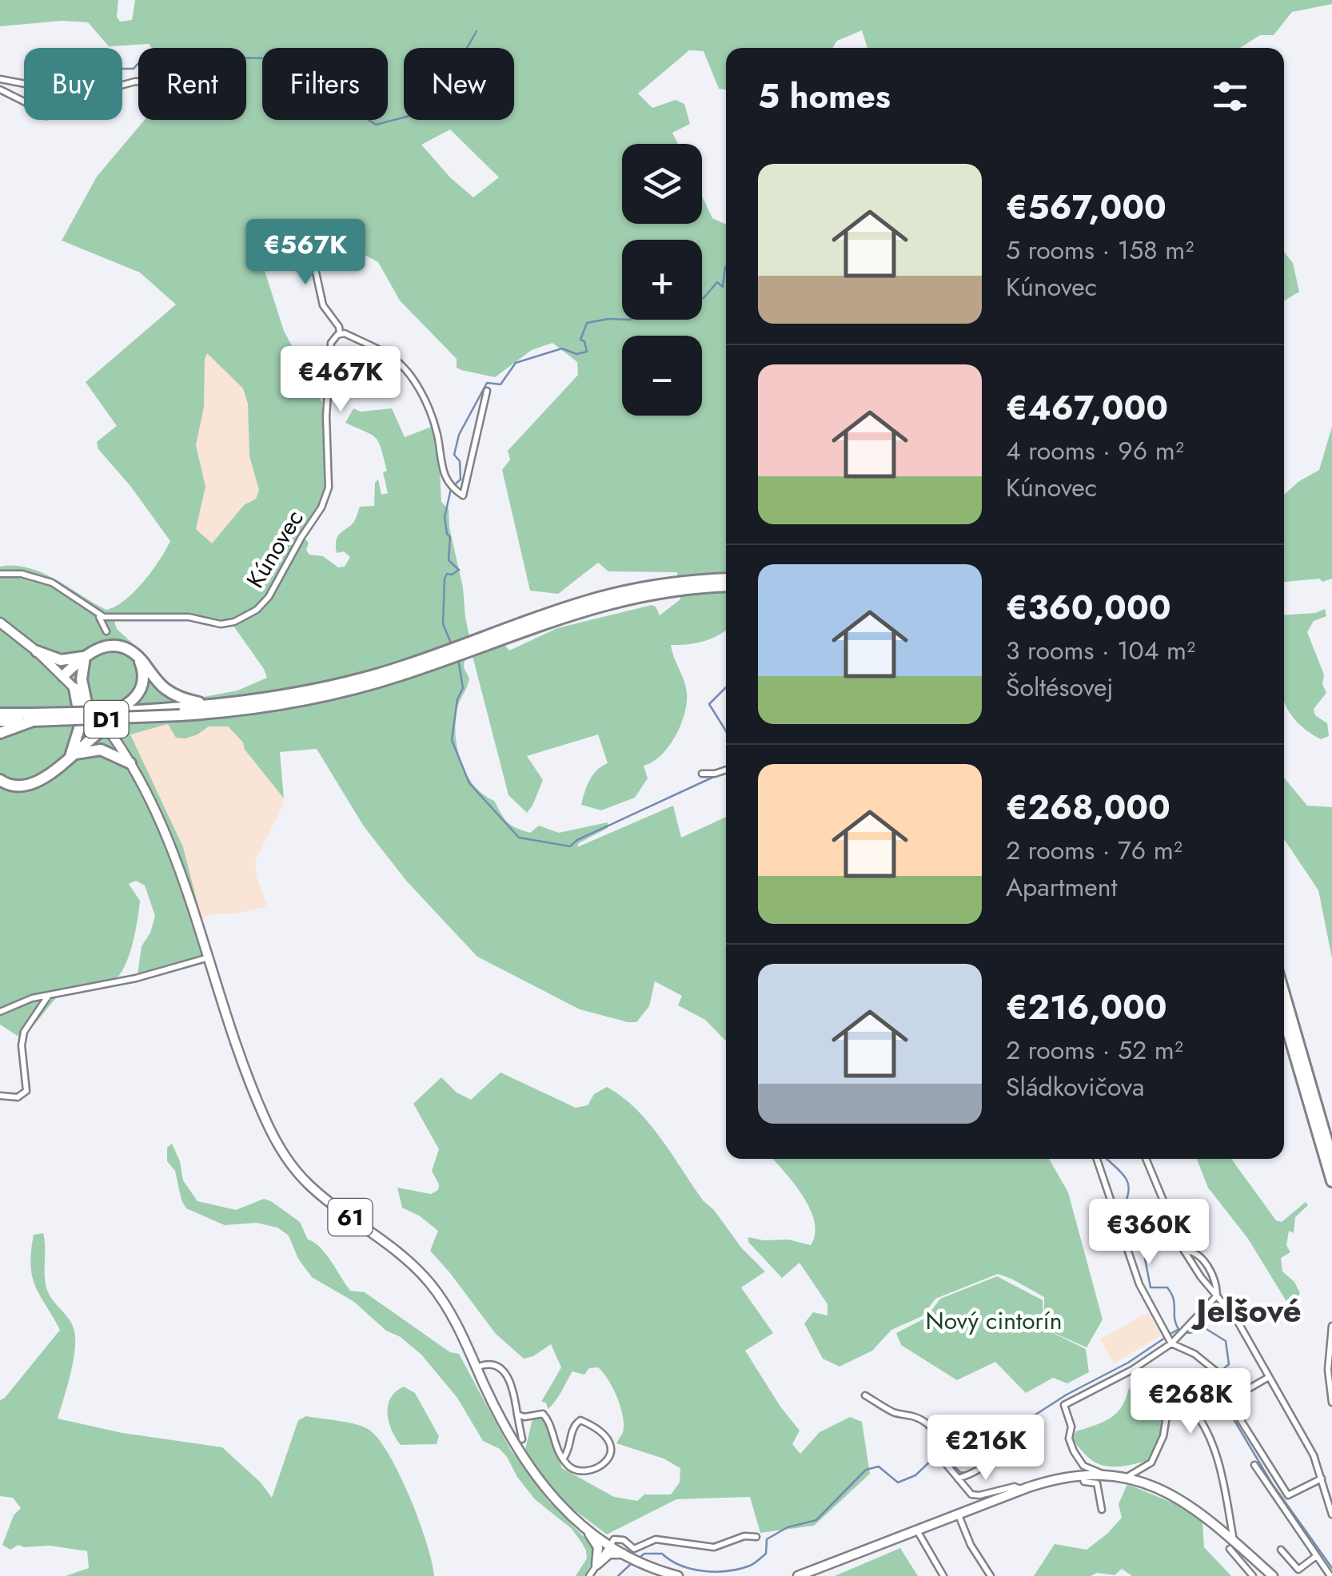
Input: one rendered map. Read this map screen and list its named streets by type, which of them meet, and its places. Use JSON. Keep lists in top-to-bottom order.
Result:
{
  "streets": {
    "highway": ["D1"],
    "main road": ["61"],
    "street": ["Kúnovec"]
  },
  "districts": ["Jelšové"],
  "parks": ["Nový cintorín"],
  "page": {
    "chip": [
      "Buy",
      "Rent",
      "Filters",
      "New"
    ],
    "heading": "5 homes",
    "map_buttons": ["+", "−"],
    "list": [
      {
        "name": "€567,000",
        "note": "5 rooms · 158 m² · Kúnovec"
      },
      {
        "name": "€467,000",
        "note": "4 rooms · 96 m² · Kúnovec"
      },
      {
        "name": "€360,000",
        "note": "3 rooms · 104 m² · Šoltésovej"
      },
      {
        "name": "€268,000",
        "note": "2 rooms · 76 m² · Apartment"
      },
      {
        "name": "€216,000",
        "note": "2 rooms · 52 m² · Sládkovičova"
      }
    ],
    "price": [
      "€567K",
      "€467K",
      "€360K",
      "€268K",
      "€216K"
    ]
  }
}
